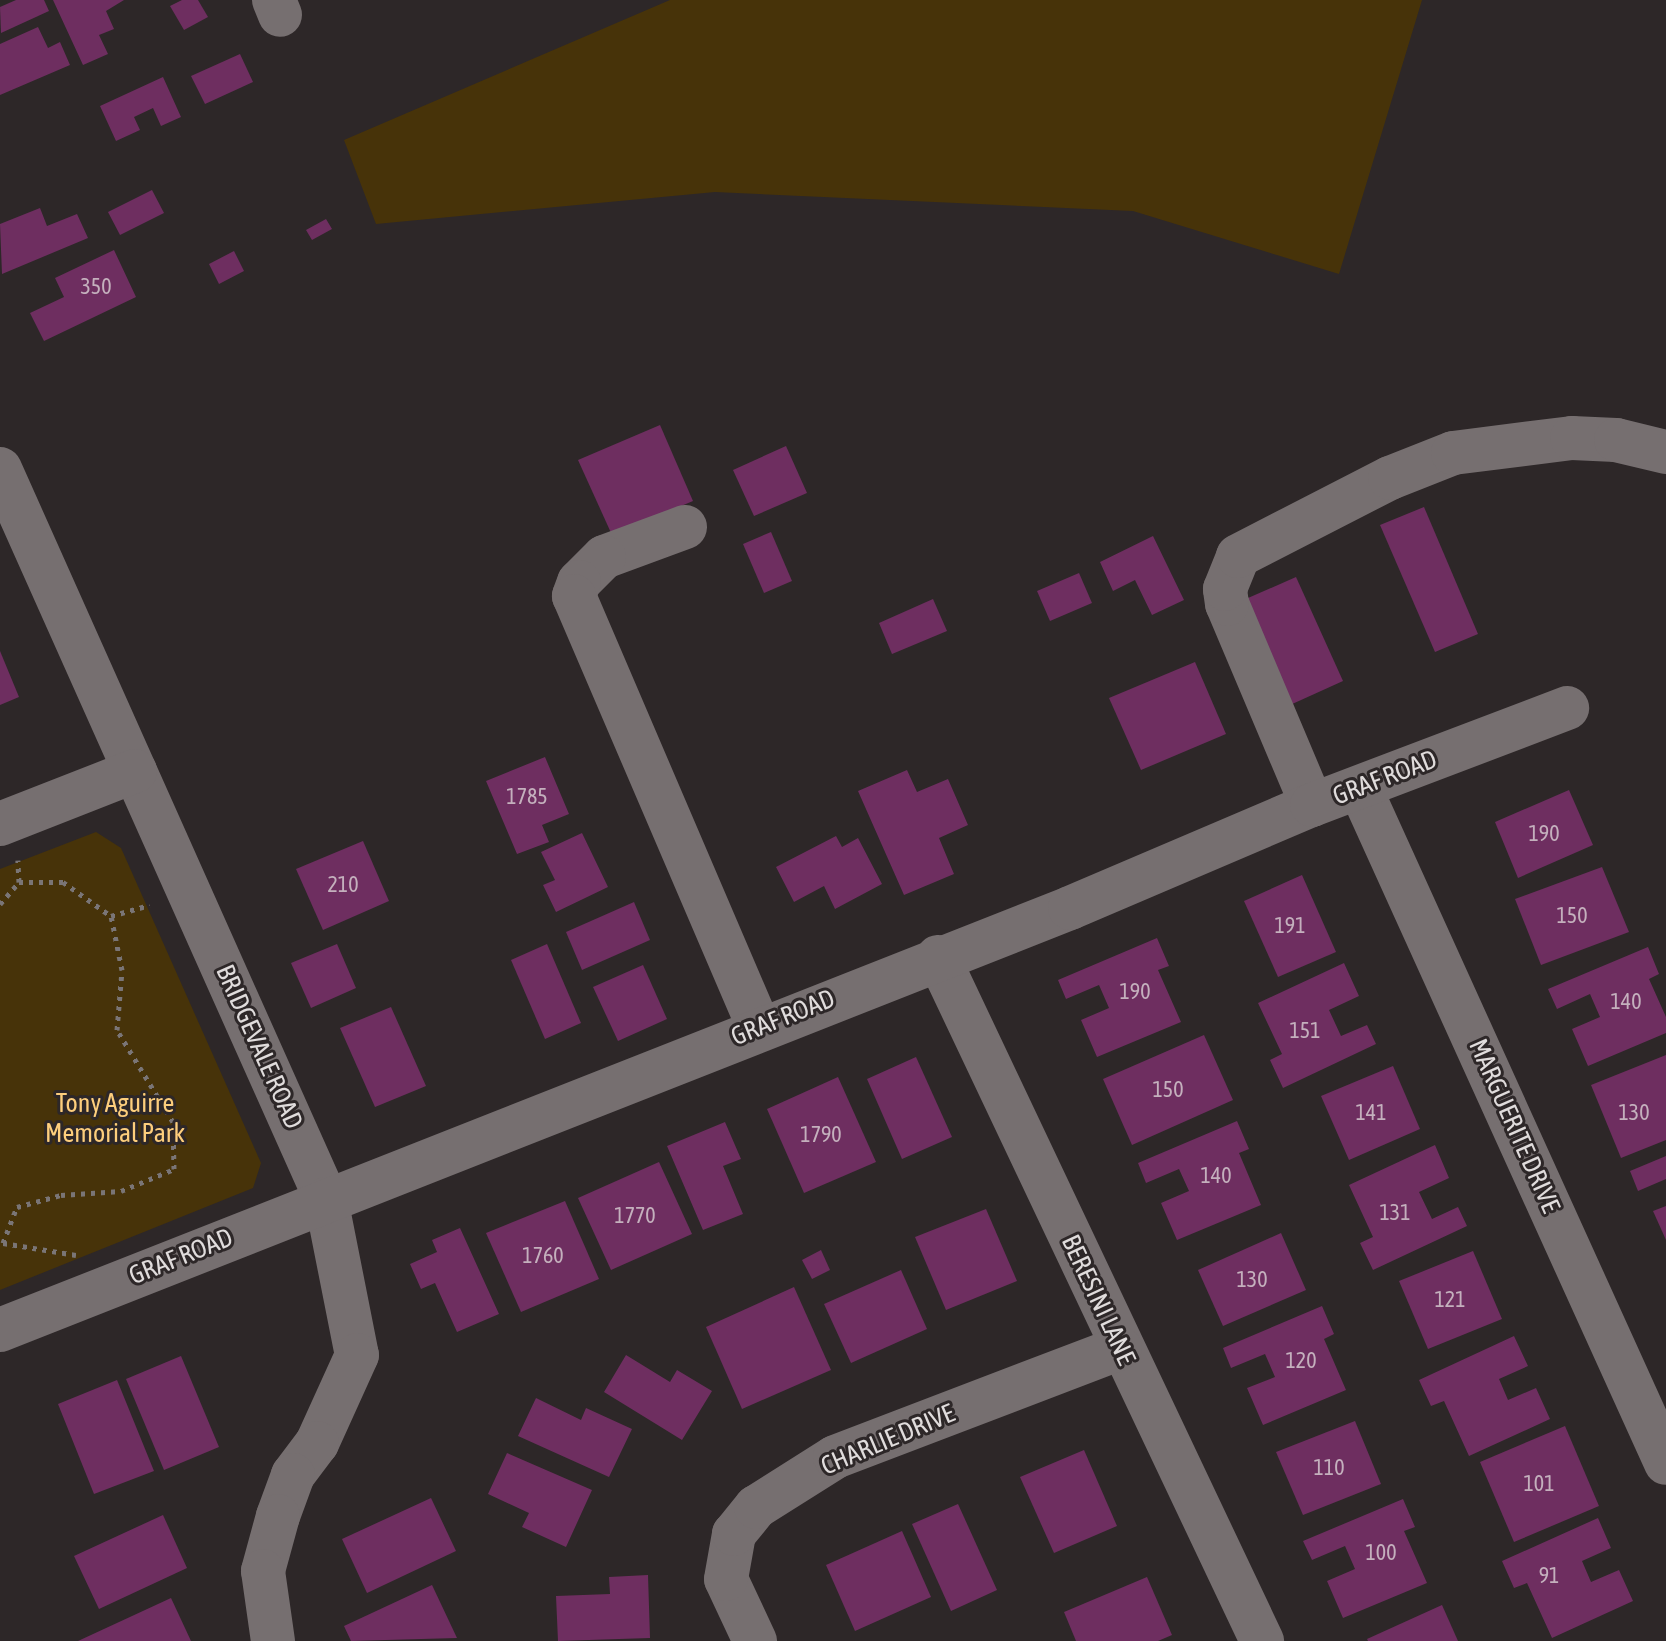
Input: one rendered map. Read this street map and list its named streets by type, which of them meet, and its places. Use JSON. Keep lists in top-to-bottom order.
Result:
{
  "streets": {
    "street": [
      "GRAF ROAD",
      "BRIDGEVALE ROAD",
      "MARGUERITE DRIVE",
      "BERESINI LANE",
      "CHARLIE DRIVE"
    ]
  },
  "crossings": [
    ["GRAF ROAD", "BRIDGEVALE ROAD"],
    ["GRAF ROAD", "MARGUERITE DRIVE"],
    ["GRAF ROAD", "BERESINI LANE"],
    ["BERESINI LANE", "CHARLIE DRIVE"]
  ],
  "parks": ["Tony Aguirre Memorial Park"],
  "house_numbers": [
    "350",
    "1785",
    "190",
    "210",
    "150",
    "191",
    "190",
    "140",
    "151",
    "150",
    "141",
    "130",
    "1790",
    "140",
    "131",
    "1770",
    "1760",
    "130",
    "121",
    "120",
    "110",
    "101",
    "100",
    "91"
  ]
}
